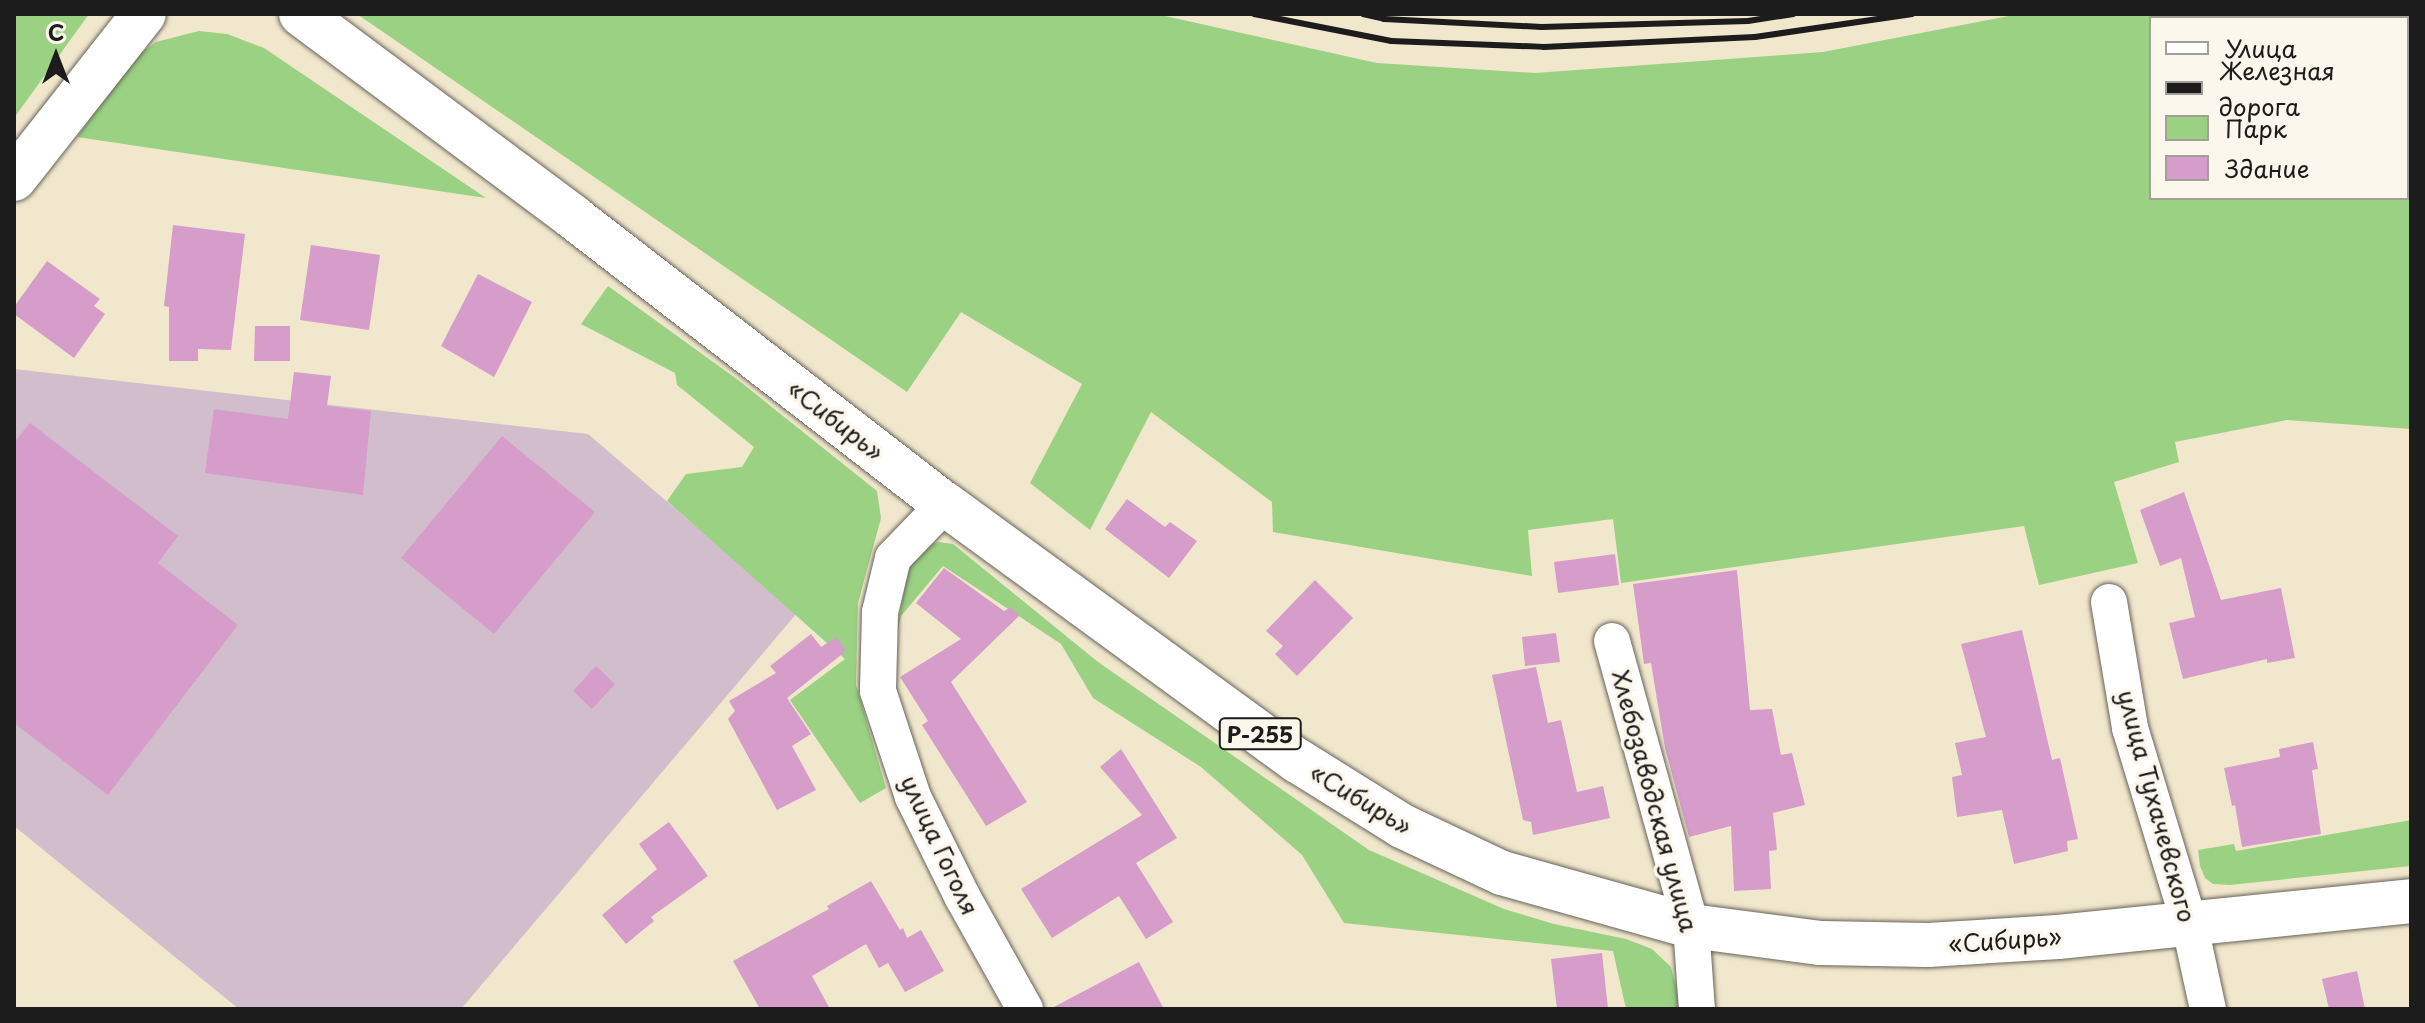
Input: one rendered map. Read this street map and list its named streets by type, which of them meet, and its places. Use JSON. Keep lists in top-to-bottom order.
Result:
{
  "streets": {
    "main road": ["«Сибирь»", "Р-255"],
    "street": ["Хлебозаводская улица", "улица Тухачевского", "улица Гоголя"]
  },
  "crossings": [
    ["«Сибирь»", "Хлебозаводская улица"],
    ["«Сибирь»", "улица Тухачевского"],
    ["«Сибирь»", "улица Гоголя"]
  ],
  "legend": [
    "Улица",
    "Железная дорога",
    "Парк",
    "Здание"
  ],
  "north": "top"
}
